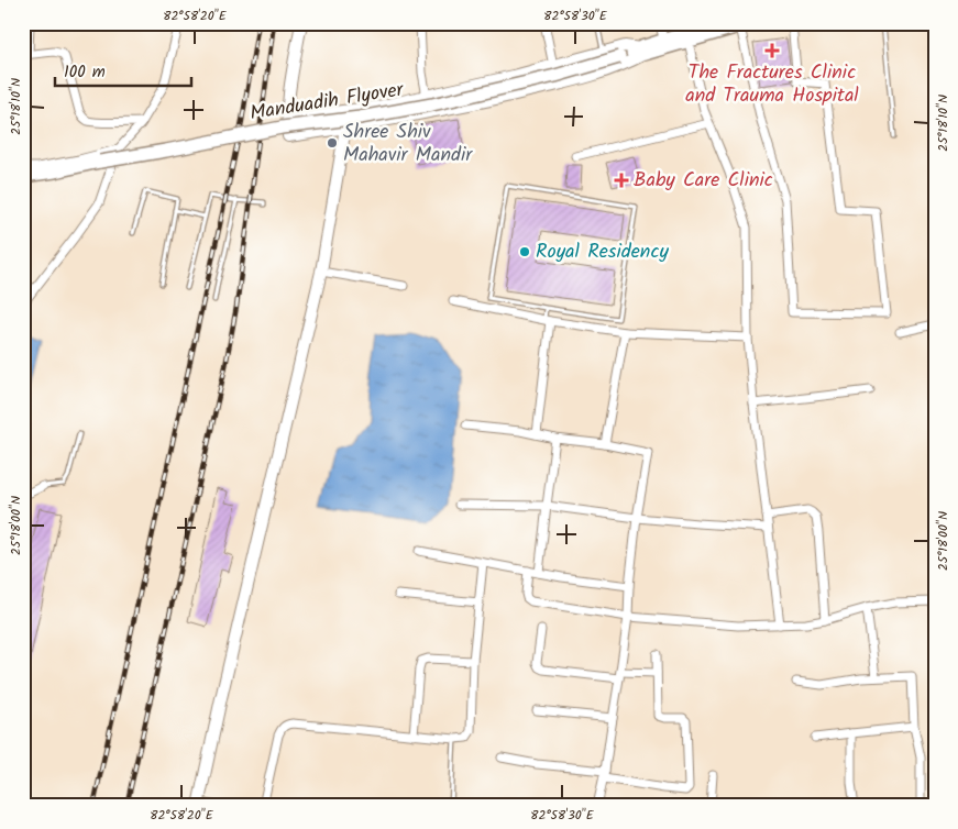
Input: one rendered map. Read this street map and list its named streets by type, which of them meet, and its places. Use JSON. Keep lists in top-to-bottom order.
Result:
{
  "streets": {
    "main road": ["Manduadih Flyover"]
  },
  "places": {
    "health": ["The Fractures Clinic and Trauma Hospital", "Baby Care Clinic"],
    "other": ["Shree Shiv Mahavir Mandir", "Royal Residency"]
  },
  "scale_bar": "100 m",
  "coordinates": [
    "82°58'20\"E",
    "82°58'30\"E",
    "25°18'10\"N",
    "25°18'00\"N"
  ]
}
